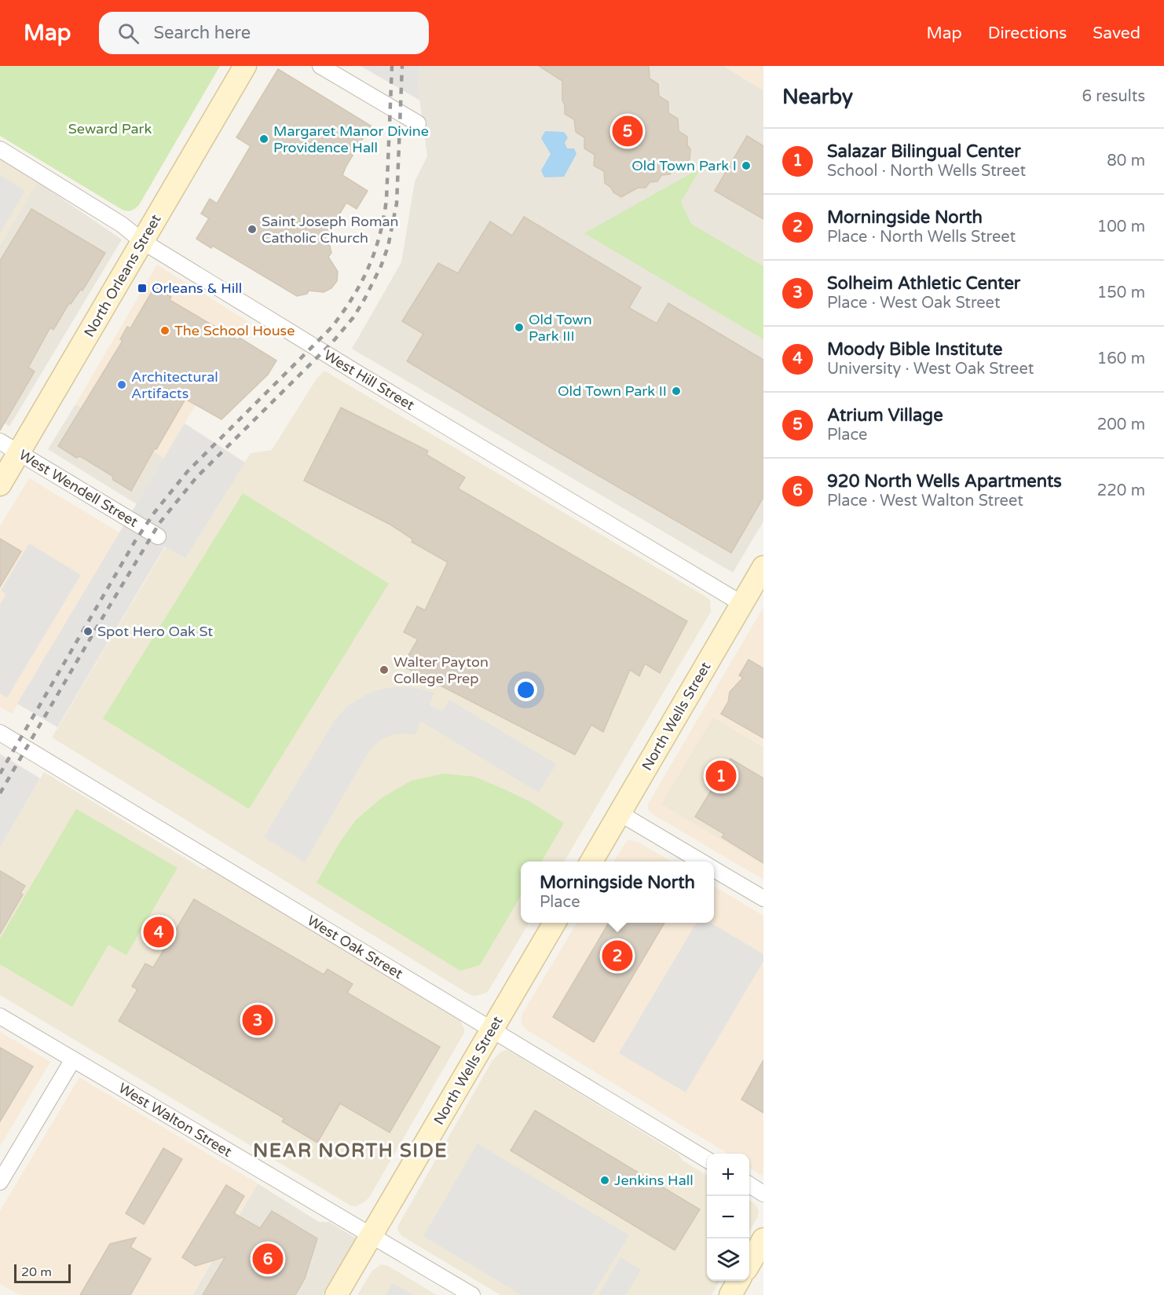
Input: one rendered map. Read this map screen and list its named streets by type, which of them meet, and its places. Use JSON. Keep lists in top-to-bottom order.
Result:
{
  "streets": {
    "street": [
      "North Orleans Street",
      "West Hill Street",
      "West Wendell Street",
      "North Wells Street",
      "West Oak Street",
      "West Walton Street"
    ]
  },
  "crossings": [
    ["North Orleans Street", "West Hill Street"],
    ["North Orleans Street", "West Wendell Street"],
    ["West Hill Street", "North Wells Street"],
    ["North Wells Street", "West Oak Street"],
    ["North Wells Street", "West Walton Street"]
  ],
  "districts": ["NEAR NORTH SIDE"],
  "parks": ["Seward Park"],
  "places": {
    "other": [
      "Margaret Manor Divine Providence Hall",
      "Old Town Park I",
      "Saint Joseph Roman Catholic Church",
      "Old Town Park III",
      "The School House",
      "Architectural Artifacts",
      "Old Town Park II",
      "Spot Hero Oak St",
      "Walter Payton College Prep",
      "Jenkins Hall"
    ],
    "transit": ["Orleans & Hill"]
  },
  "scale_bar": "20 m",
  "page": {
    "header": "Map",
    "search": "Search here",
    "nav": ["Map", "Directions", "Saved"],
    "heading": ["Nearby", "6 results"],
    "pins": [
      "5",
      "1",
      "4",
      "2",
      "3",
      "6"
    ],
    "list": [
      {
        "mark": "1",
        "name": "Salazar Bilingual Center",
        "note": "School · North Wells Street",
        "value": "80 m"
      },
      {
        "mark": "2",
        "name": "Morningside North",
        "note": "Place · North Wells Street",
        "value": "100 m"
      },
      {
        "mark": "3",
        "name": "Solheim Athletic Center",
        "note": "Place · West Oak Street",
        "value": "150 m"
      },
      {
        "mark": "4",
        "name": "Moody Bible Institute",
        "note": "University · West Oak Street",
        "value": "160 m"
      },
      {
        "mark": "5",
        "name": "Atrium Village",
        "note": "Place",
        "value": "200 m"
      },
      {
        "mark": "6",
        "name": "920 North Wells Apartments",
        "note": "Place · West Walton Street",
        "value": "220 m"
      }
    ],
    "popup": ["Morningside North", "Place"],
    "map_buttons": ["+", "−"],
    "scale": "20 m"
  }
}
